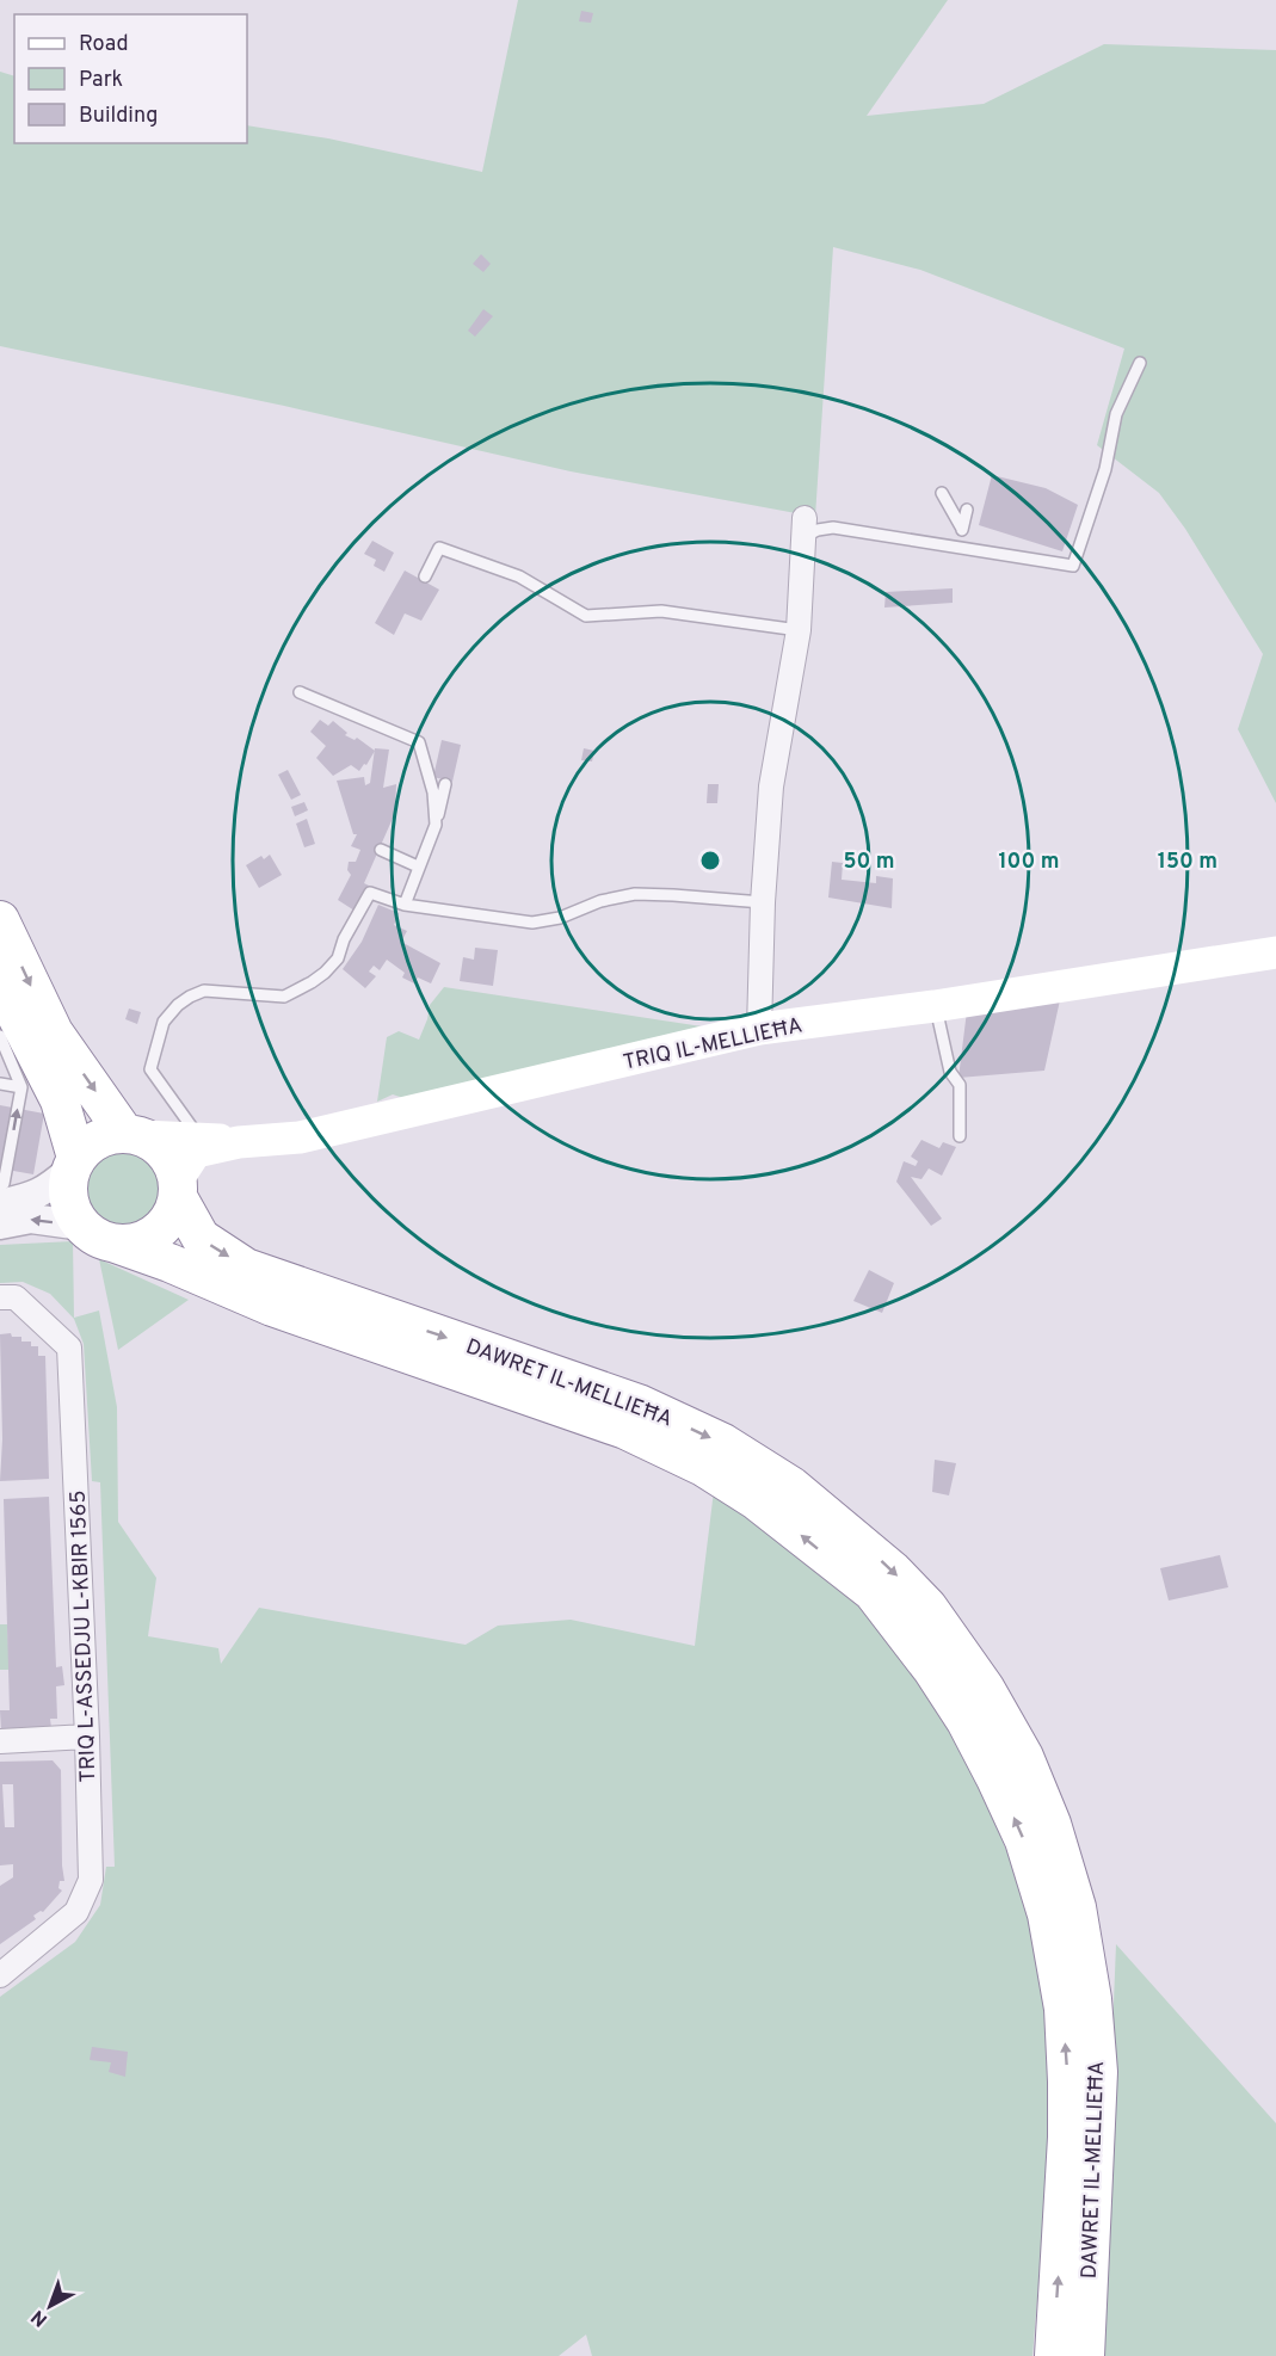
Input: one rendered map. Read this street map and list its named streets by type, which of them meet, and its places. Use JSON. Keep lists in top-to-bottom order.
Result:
{
  "streets": {
    "highway": ["DAWRET IL-MELLIEĦA"],
    "main road": ["TRIQ IL-MELLIEĦA"],
    "street": ["TRIQ L-ASSEDJU L-KBIR 1565"]
  },
  "crossings": [
    ["TRIQ IL-MELLIEĦA", "DAWRET IL-MELLIEĦA"]
  ],
  "legend": ["Road", "Park", "Building"],
  "north": "bottom left",
  "rings": ["50 m", "100 m", "150 m"]
}
